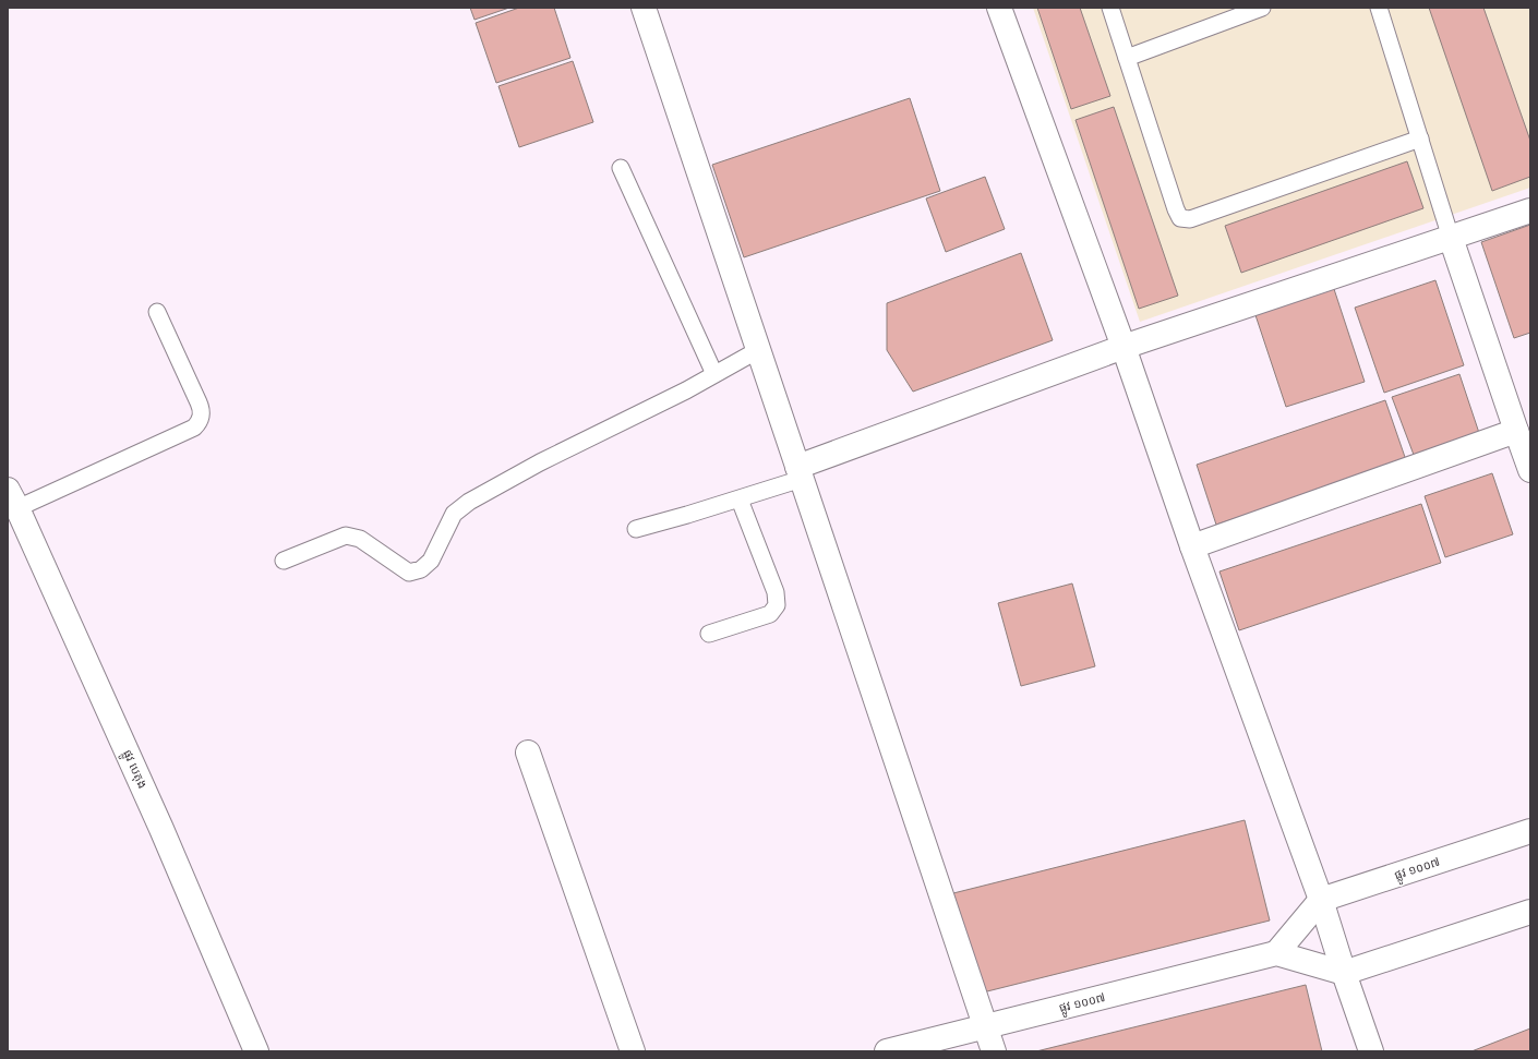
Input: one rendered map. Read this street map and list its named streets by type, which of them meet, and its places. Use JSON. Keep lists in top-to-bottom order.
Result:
{
  "streets": {
    "street": ["ផ្លូវ បេតុង", "ផ្លូវ ១០០៧"]
  }
}
